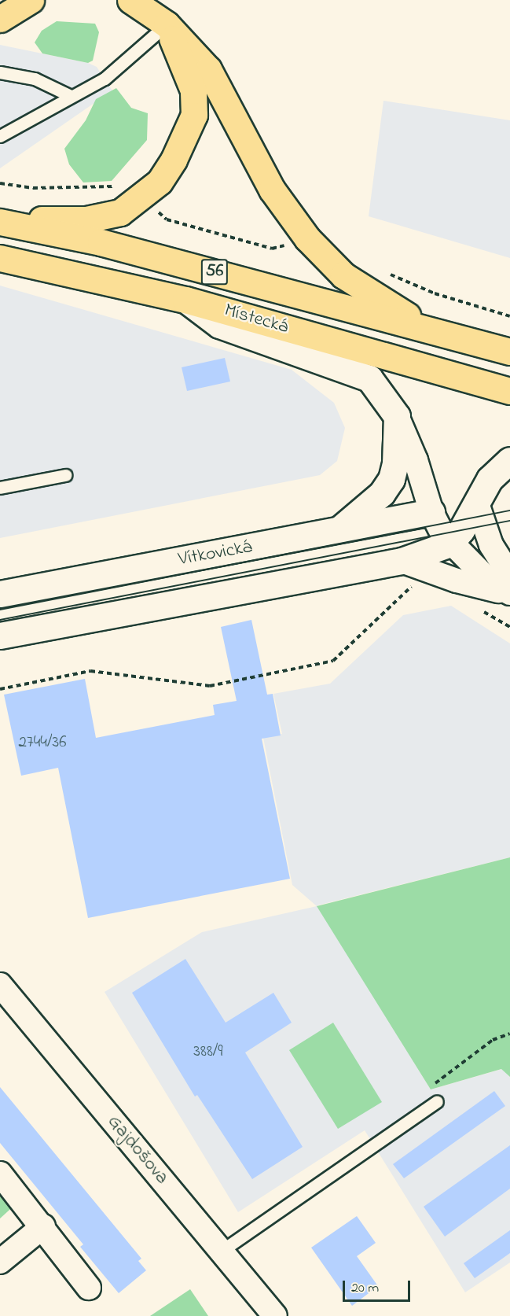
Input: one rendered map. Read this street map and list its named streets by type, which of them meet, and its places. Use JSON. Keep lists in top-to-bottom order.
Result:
{
  "streets": {
    "highway": ["56", "Místecká"],
    "street": ["Vítkovická", "Gajdošova"]
  },
  "house_numbers": ["2744/36", "388/9"],
  "scale_bar": "20 m"
}
